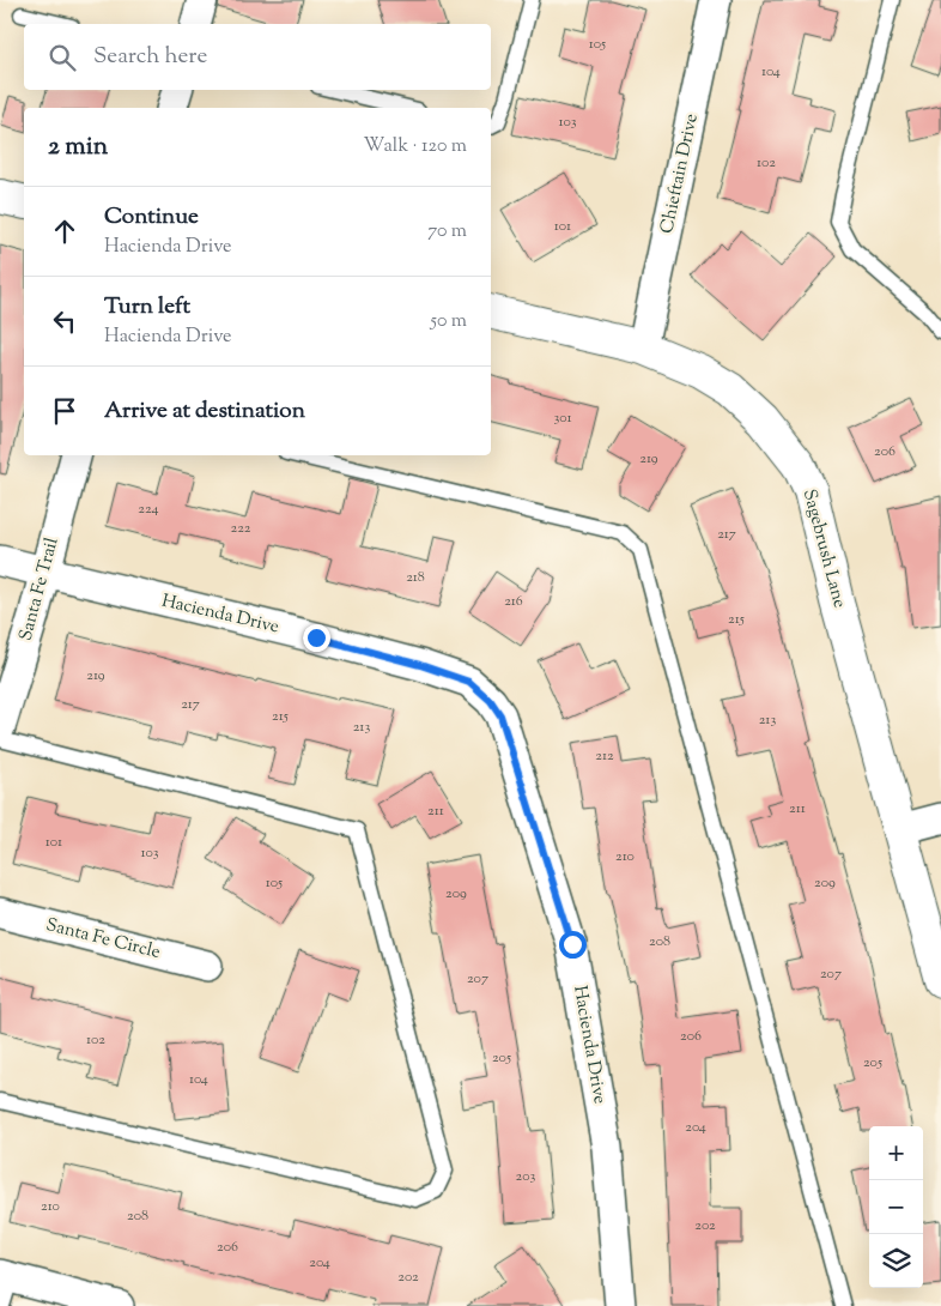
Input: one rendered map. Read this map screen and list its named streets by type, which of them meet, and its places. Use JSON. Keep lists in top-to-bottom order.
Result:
{
  "streets": {
    "street": [
      "Chieftain Drive",
      "Sagebrush Lane",
      "Santa Fe Trail",
      "Hacienda Drive",
      "Santa Fe Circle"
    ]
  },
  "crossings": [
    ["Chieftain Drive", "Sagebrush Lane"],
    ["Santa Fe Trail", "Hacienda Drive"]
  ],
  "house_numbers": [
    "105",
    "104",
    "103",
    "102",
    "101",
    "301",
    "206",
    "219",
    "224",
    "222",
    "217",
    "218",
    "216",
    "215",
    "219",
    "217",
    "215",
    "213",
    "213",
    "212",
    "211",
    "211",
    "101",
    "103",
    "210",
    "105",
    "209",
    "209",
    "208",
    "207",
    "207",
    "206",
    "102",
    "205",
    "205",
    "104",
    "204",
    "203",
    "210",
    "208",
    "202",
    "206",
    "204",
    "202"
  ],
  "page": {
    "search": "Search here",
    "heading": ["2 min", "Walk · 120 m"],
    "list": [
      ["Continue", "Hacienda Drive", "70 m"],
      ["Turn left", "Hacienda Drive", "50 m"],
      "Arrive at destination"
    ],
    "map_buttons": ["+", "−"]
  }
}
